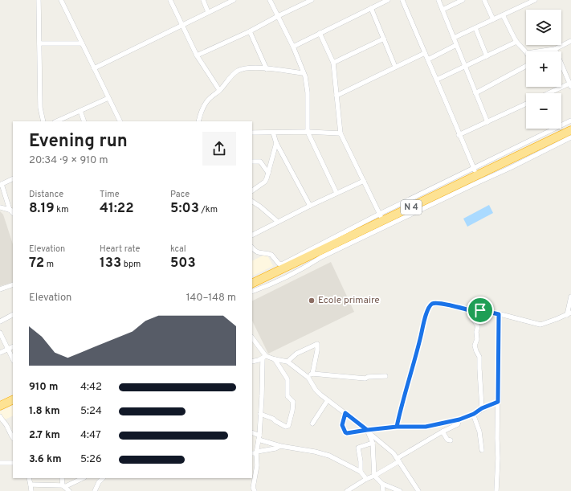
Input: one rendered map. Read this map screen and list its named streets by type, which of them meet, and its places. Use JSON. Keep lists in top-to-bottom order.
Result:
{
  "streets": {
    "highway": ["N 4"]
  },
  "places": ["Ecole primaire"],
  "page": {
    "map_buttons": ["+", "−"],
    "heading": ["Evening run", "20:34 · 9 × 910 m"],
    "stats": [
      ["Distance", "8.19 km"],
      ["Time", "41:22"],
      ["Pace", "5:03 /km"],
      ["Elevation", "72 m"],
      ["Heart rate", "133 bpm"],
      ["kcal", "503"]
    ],
    "chart": ["Elevation", "140–148 m"],
    "list": [
      {
        "name": "910 m",
        "note": "4:42"
      },
      {
        "name": "1.8 km",
        "note": "5:24"
      },
      {
        "name": "2.7 km",
        "note": "4:47"
      },
      {
        "name": "3.6 km",
        "note": "5:26"
      }
    ]
  }
}
